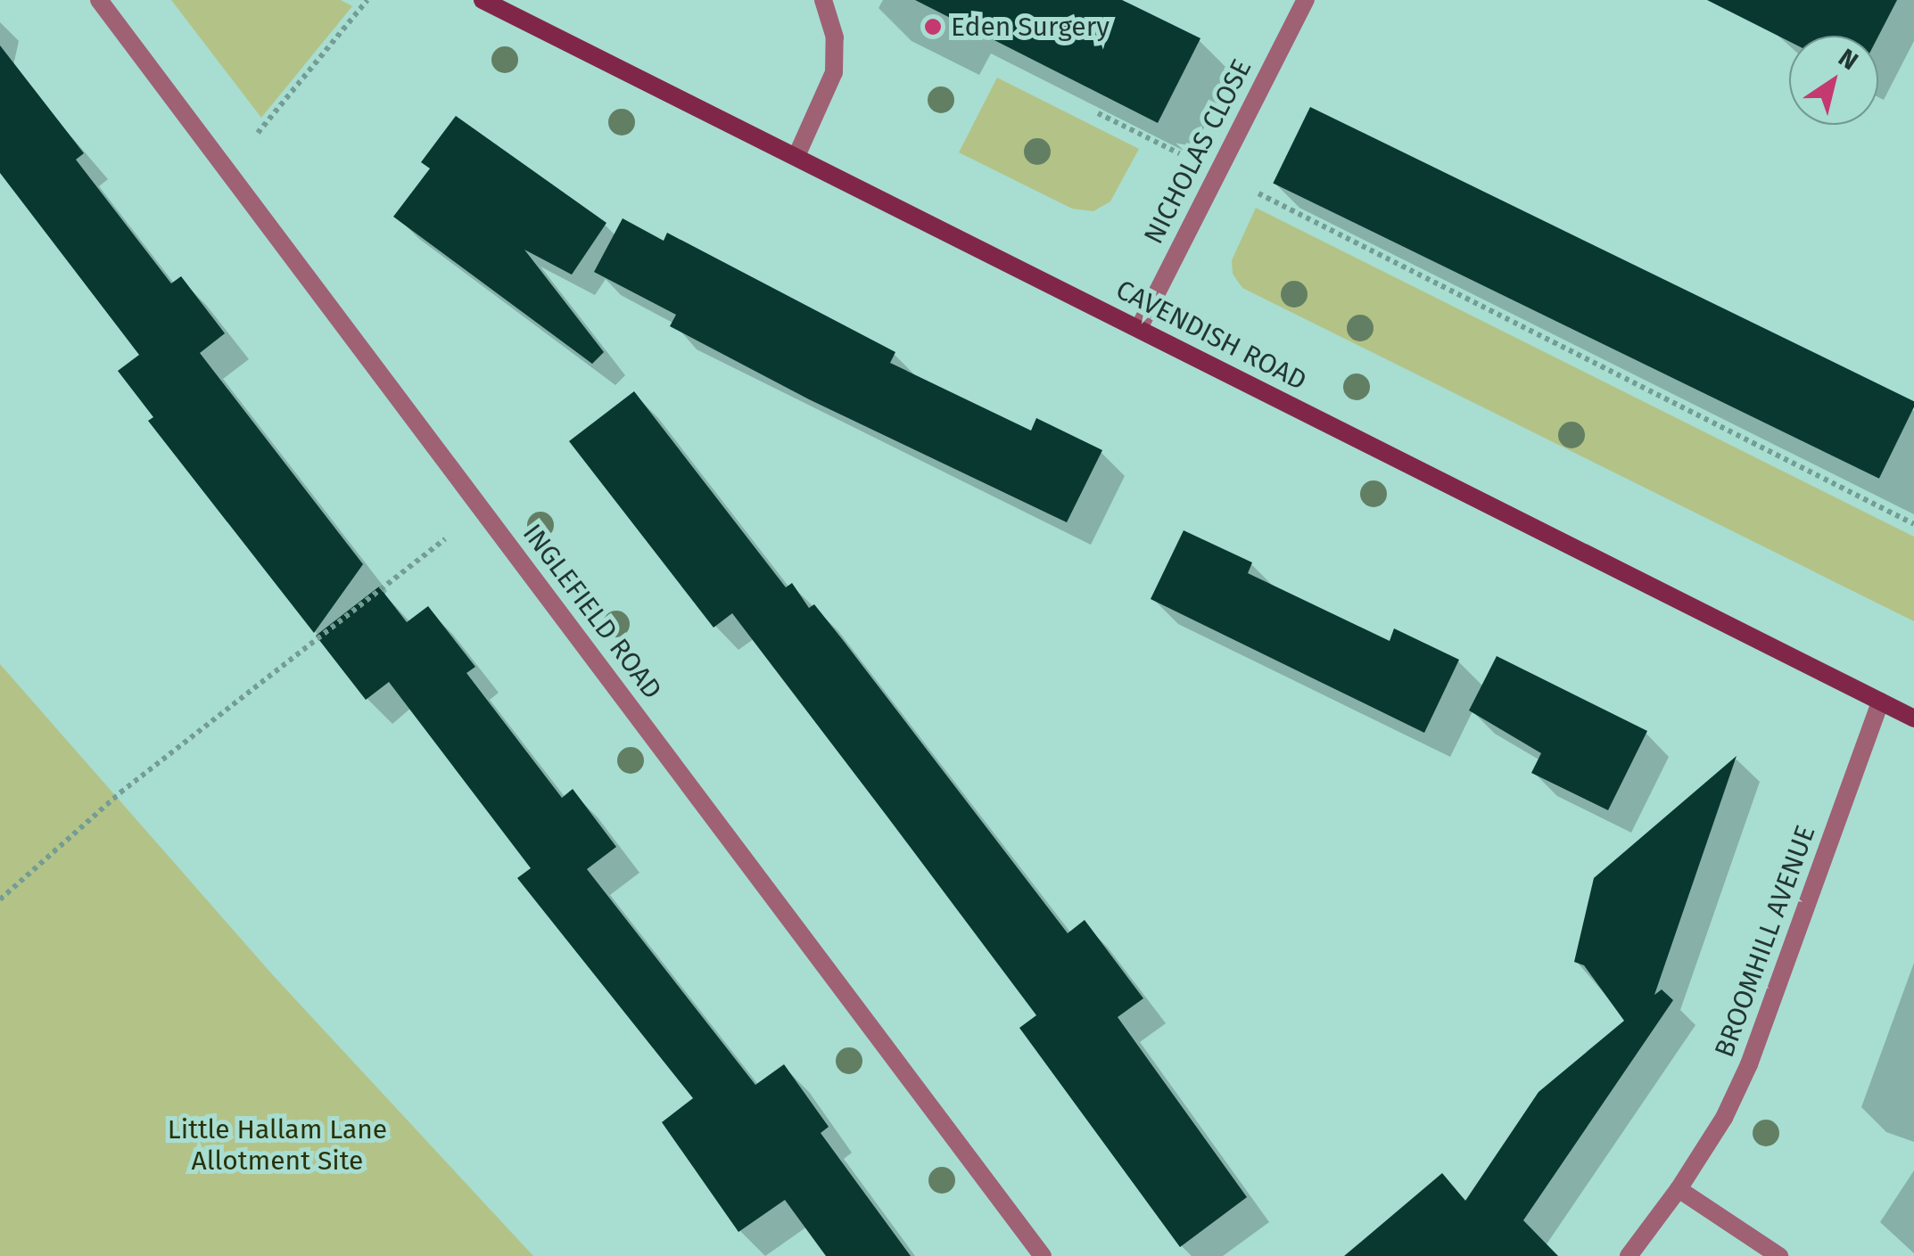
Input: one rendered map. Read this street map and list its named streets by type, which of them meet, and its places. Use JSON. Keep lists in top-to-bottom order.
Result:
{
  "streets": {
    "street": [
      "NICHOLAS CLOSE",
      "CAVENDISH ROAD",
      "INGLEFIELD ROAD",
      "BROOMHILL AVENUE"
    ]
  },
  "crossings": [
    ["NICHOLAS CLOSE", "CAVENDISH ROAD"],
    ["CAVENDISH ROAD", "BROOMHILL AVENUE"]
  ],
  "parks": ["Little Hallam Lane Allotment Site"],
  "places": ["Eden Surgery"],
  "north": "top right"
}
